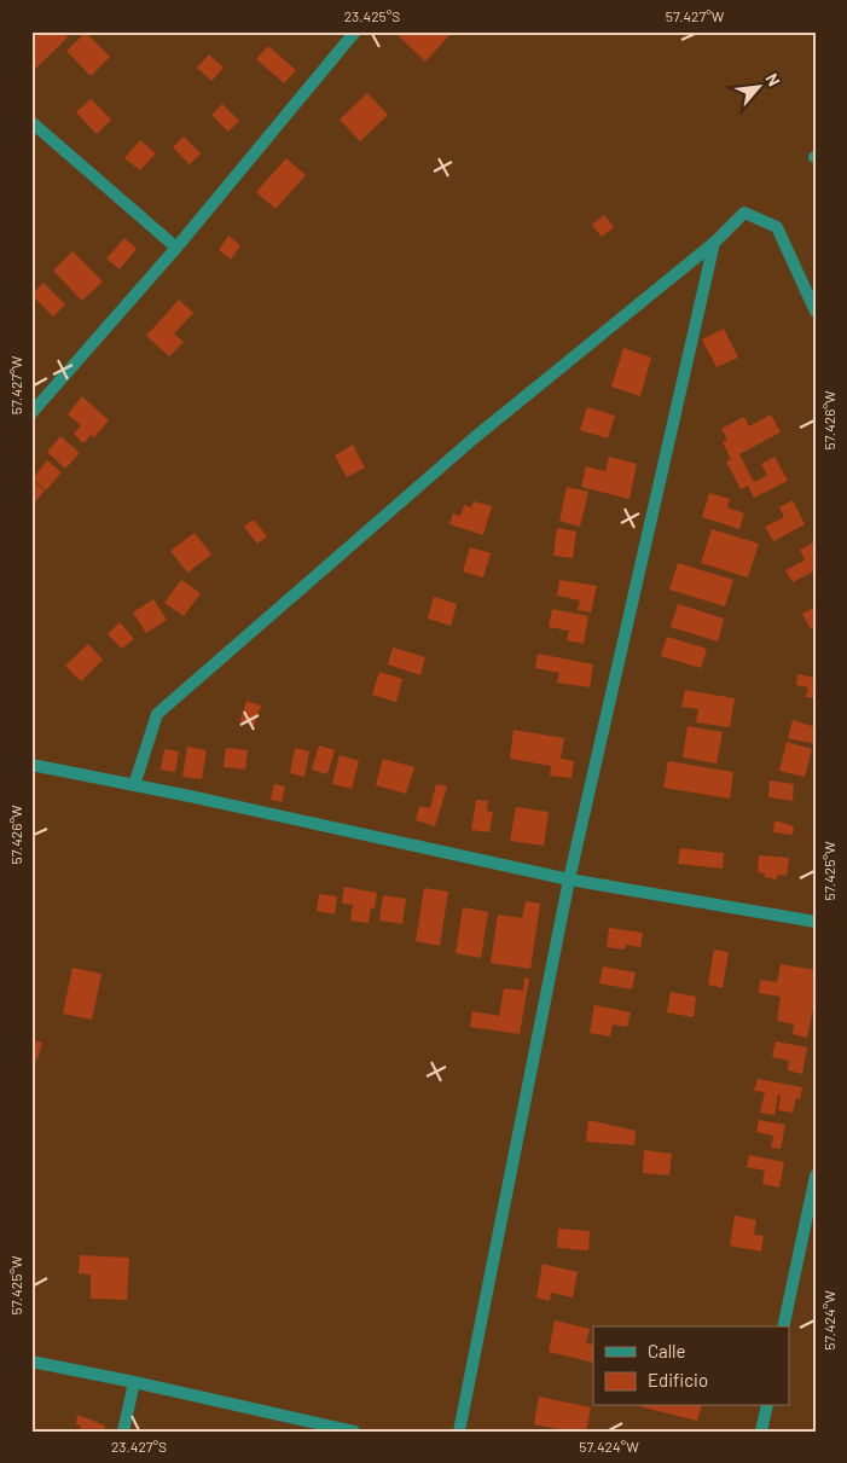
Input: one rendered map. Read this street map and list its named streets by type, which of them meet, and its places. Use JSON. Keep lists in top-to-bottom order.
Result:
{
  "legend": ["Calle", "Edificio"],
  "north": "top right",
  "coordinates": [
    "23.425°S",
    "57.427°W",
    "57.426°W",
    "57.425°W",
    "57.424°W",
    "23.427°S"
  ]
}
